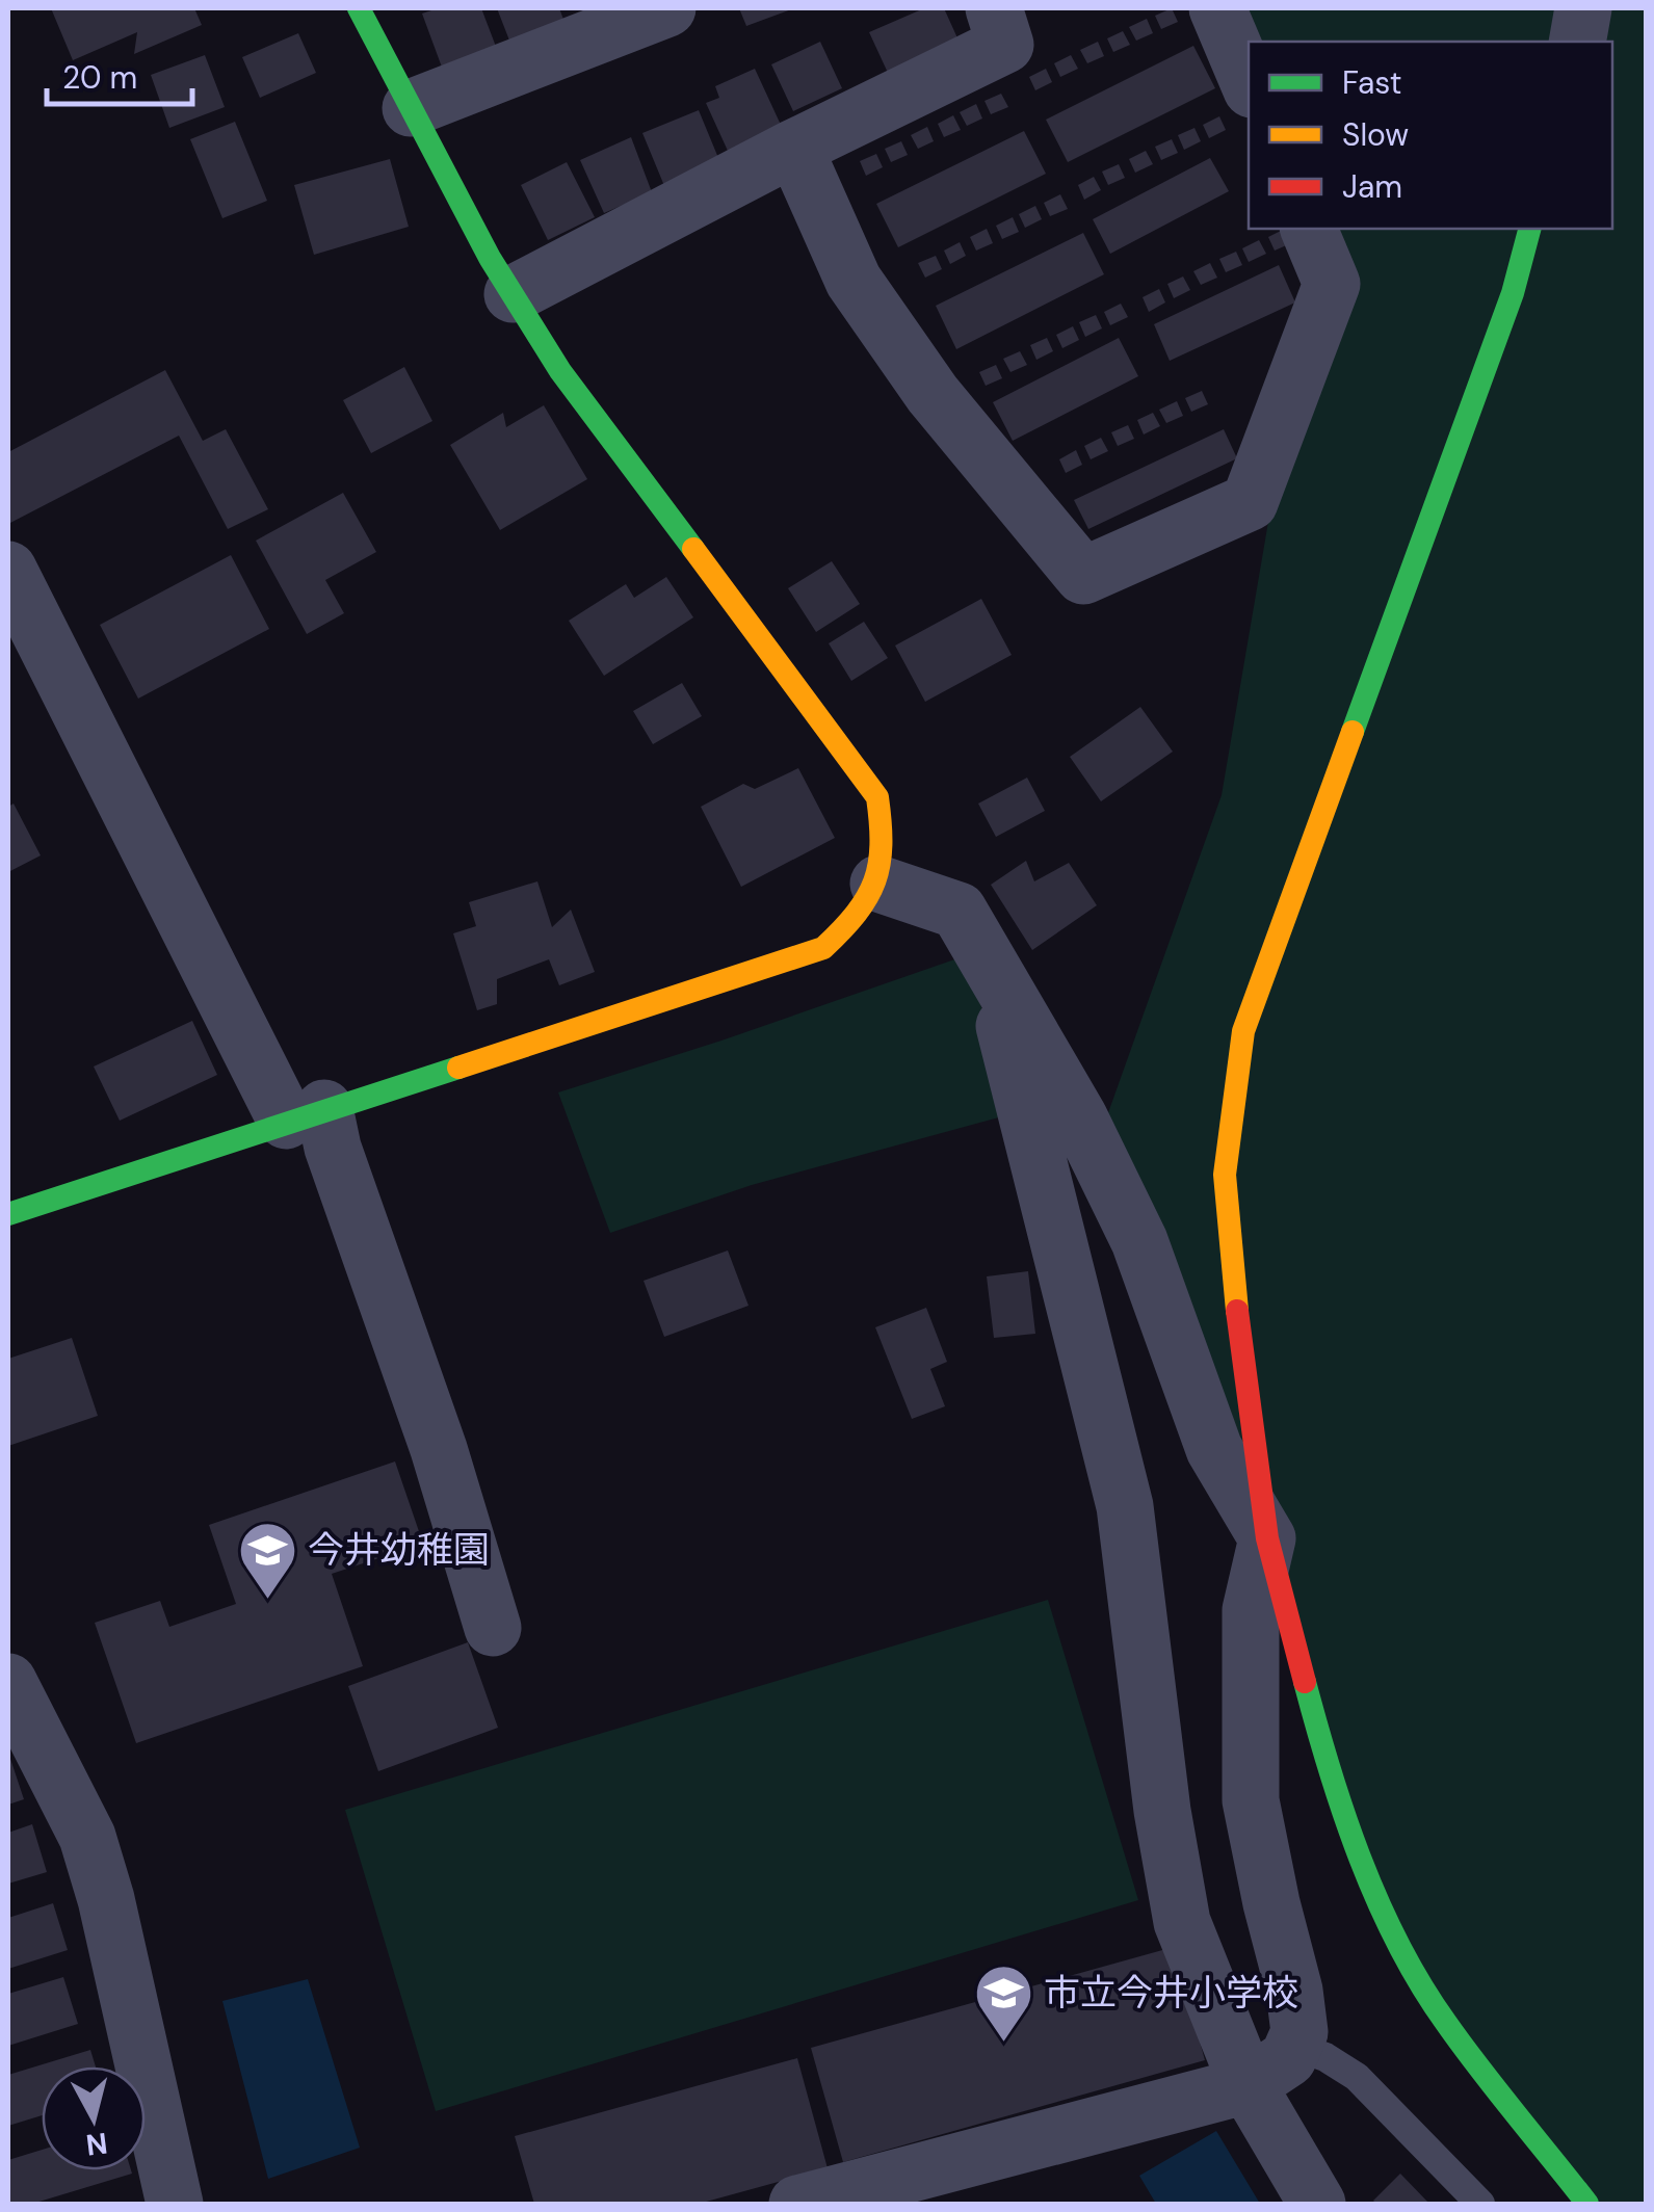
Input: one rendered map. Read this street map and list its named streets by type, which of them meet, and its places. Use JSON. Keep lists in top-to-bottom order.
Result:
{
  "places": {
    "school or university": ["今井幼稚園", "市立今井小学校"]
  },
  "legend": ["Fast", "Slow", "Jam"],
  "scale_bar": "20 m",
  "north": "bottom"
}
